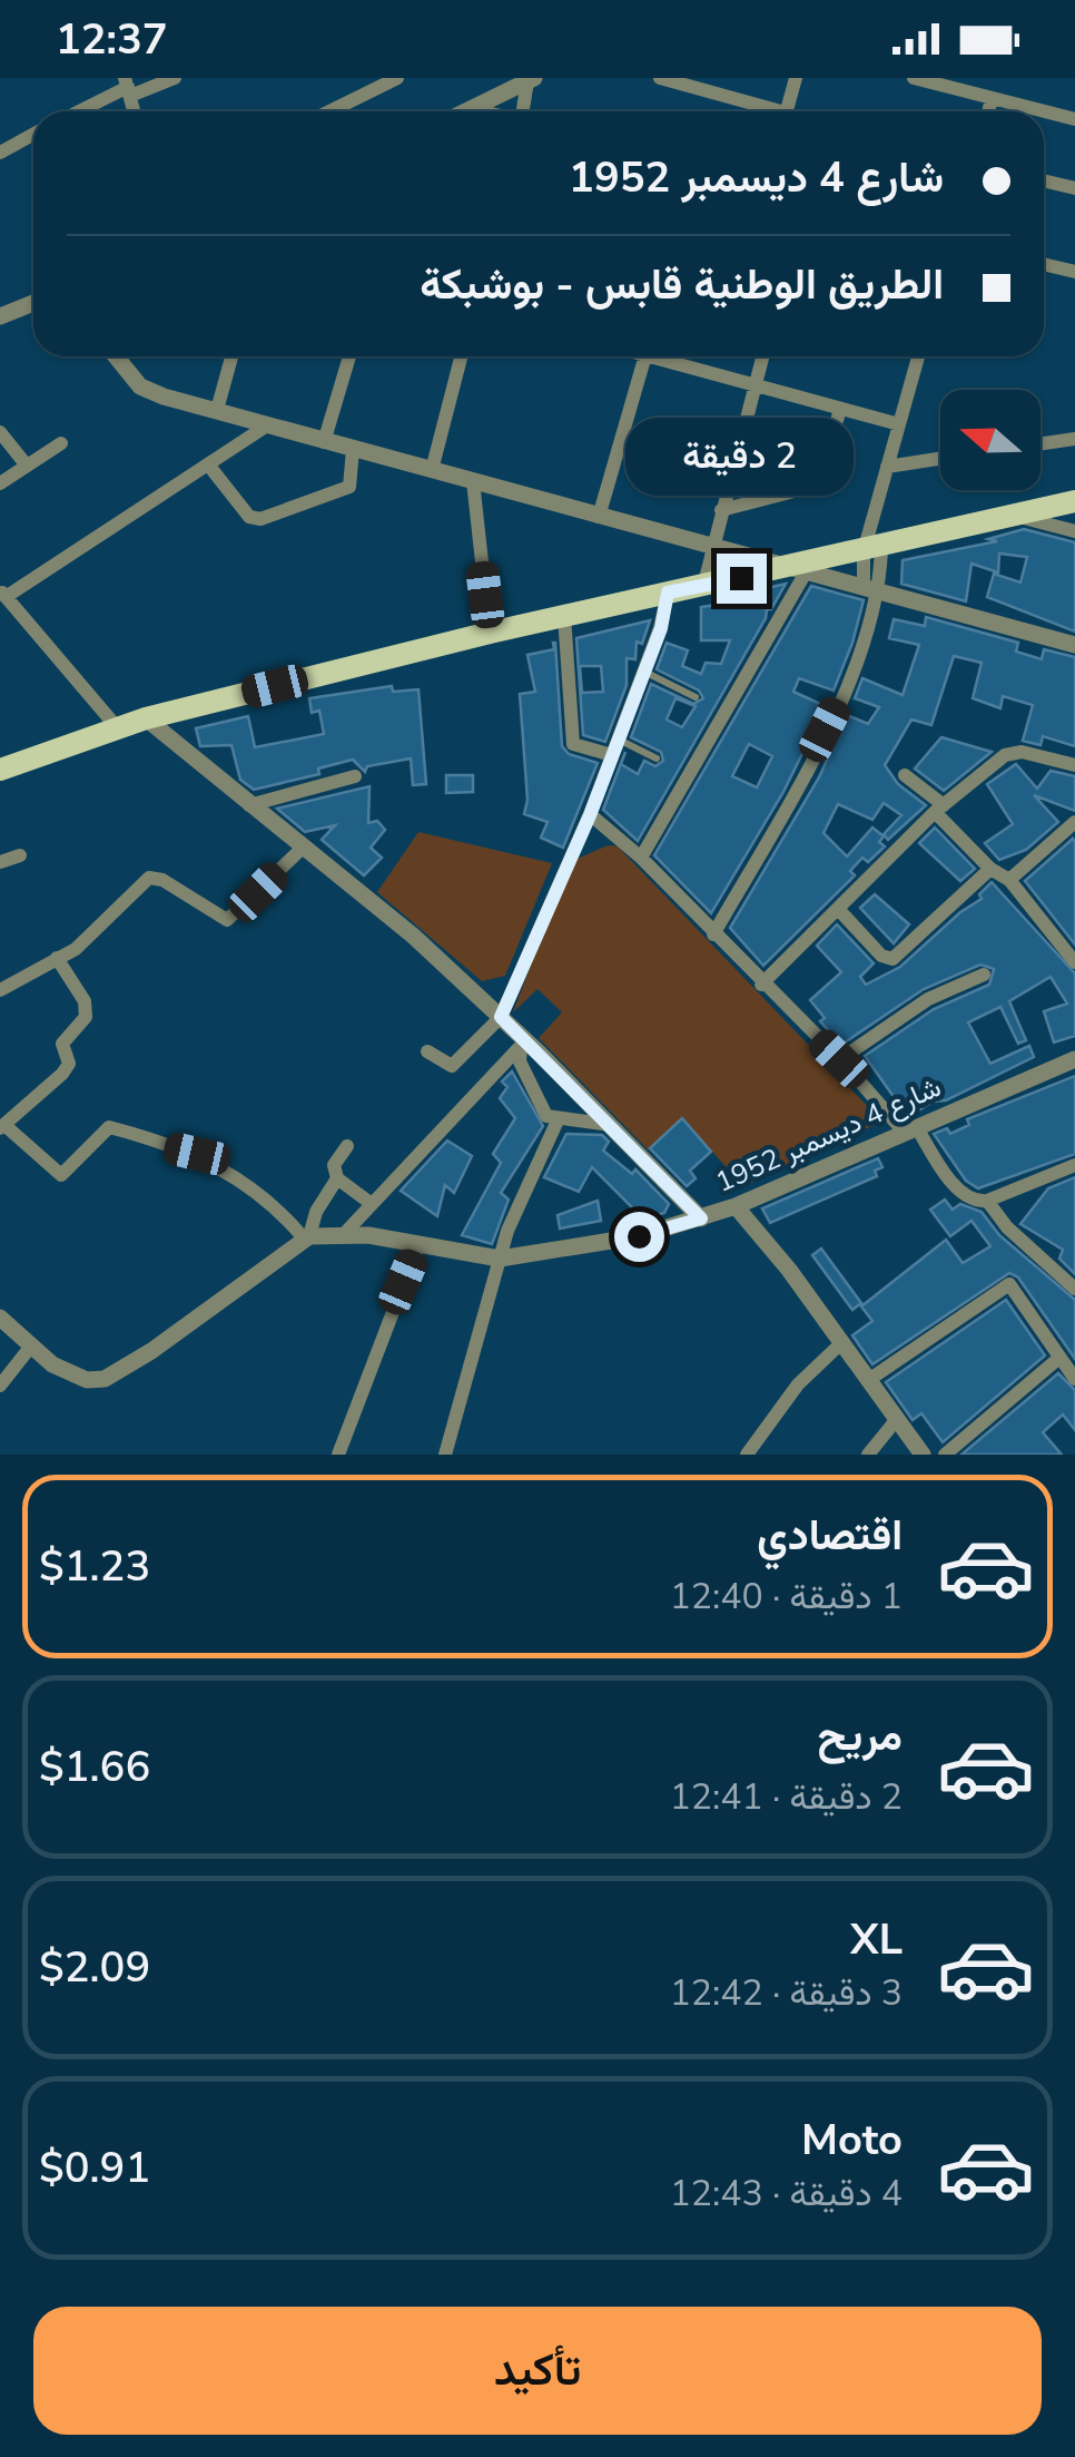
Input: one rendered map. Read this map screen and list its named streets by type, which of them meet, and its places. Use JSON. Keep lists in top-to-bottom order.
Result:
{
  "streets": {
    "street": ["شارع 4 ديسمبر 1952"]
  },
  "north": "left",
  "page": {
    "status": "12:37",
    "banner": ["شارع 4 ديسمبر 1952", "الطريق الوطنية قابس - بوشبكة"],
    "bubble": "2 دقيقة",
    "list": [
      {
        "name": "اقتصادي",
        "note": "1 دقيقة · 12:40",
        "value": "$1.23"
      },
      {
        "name": "مريح",
        "note": "2 دقيقة · 12:41",
        "value": "$1.66"
      },
      {
        "name": "XL",
        "note": "3 دقيقة · 12:42",
        "value": "$2.09"
      },
      {
        "name": "Moto",
        "note": "4 دقيقة · 12:43",
        "value": "$0.91"
      }
    ],
    "buttons": "تأكيد"
  }
}
